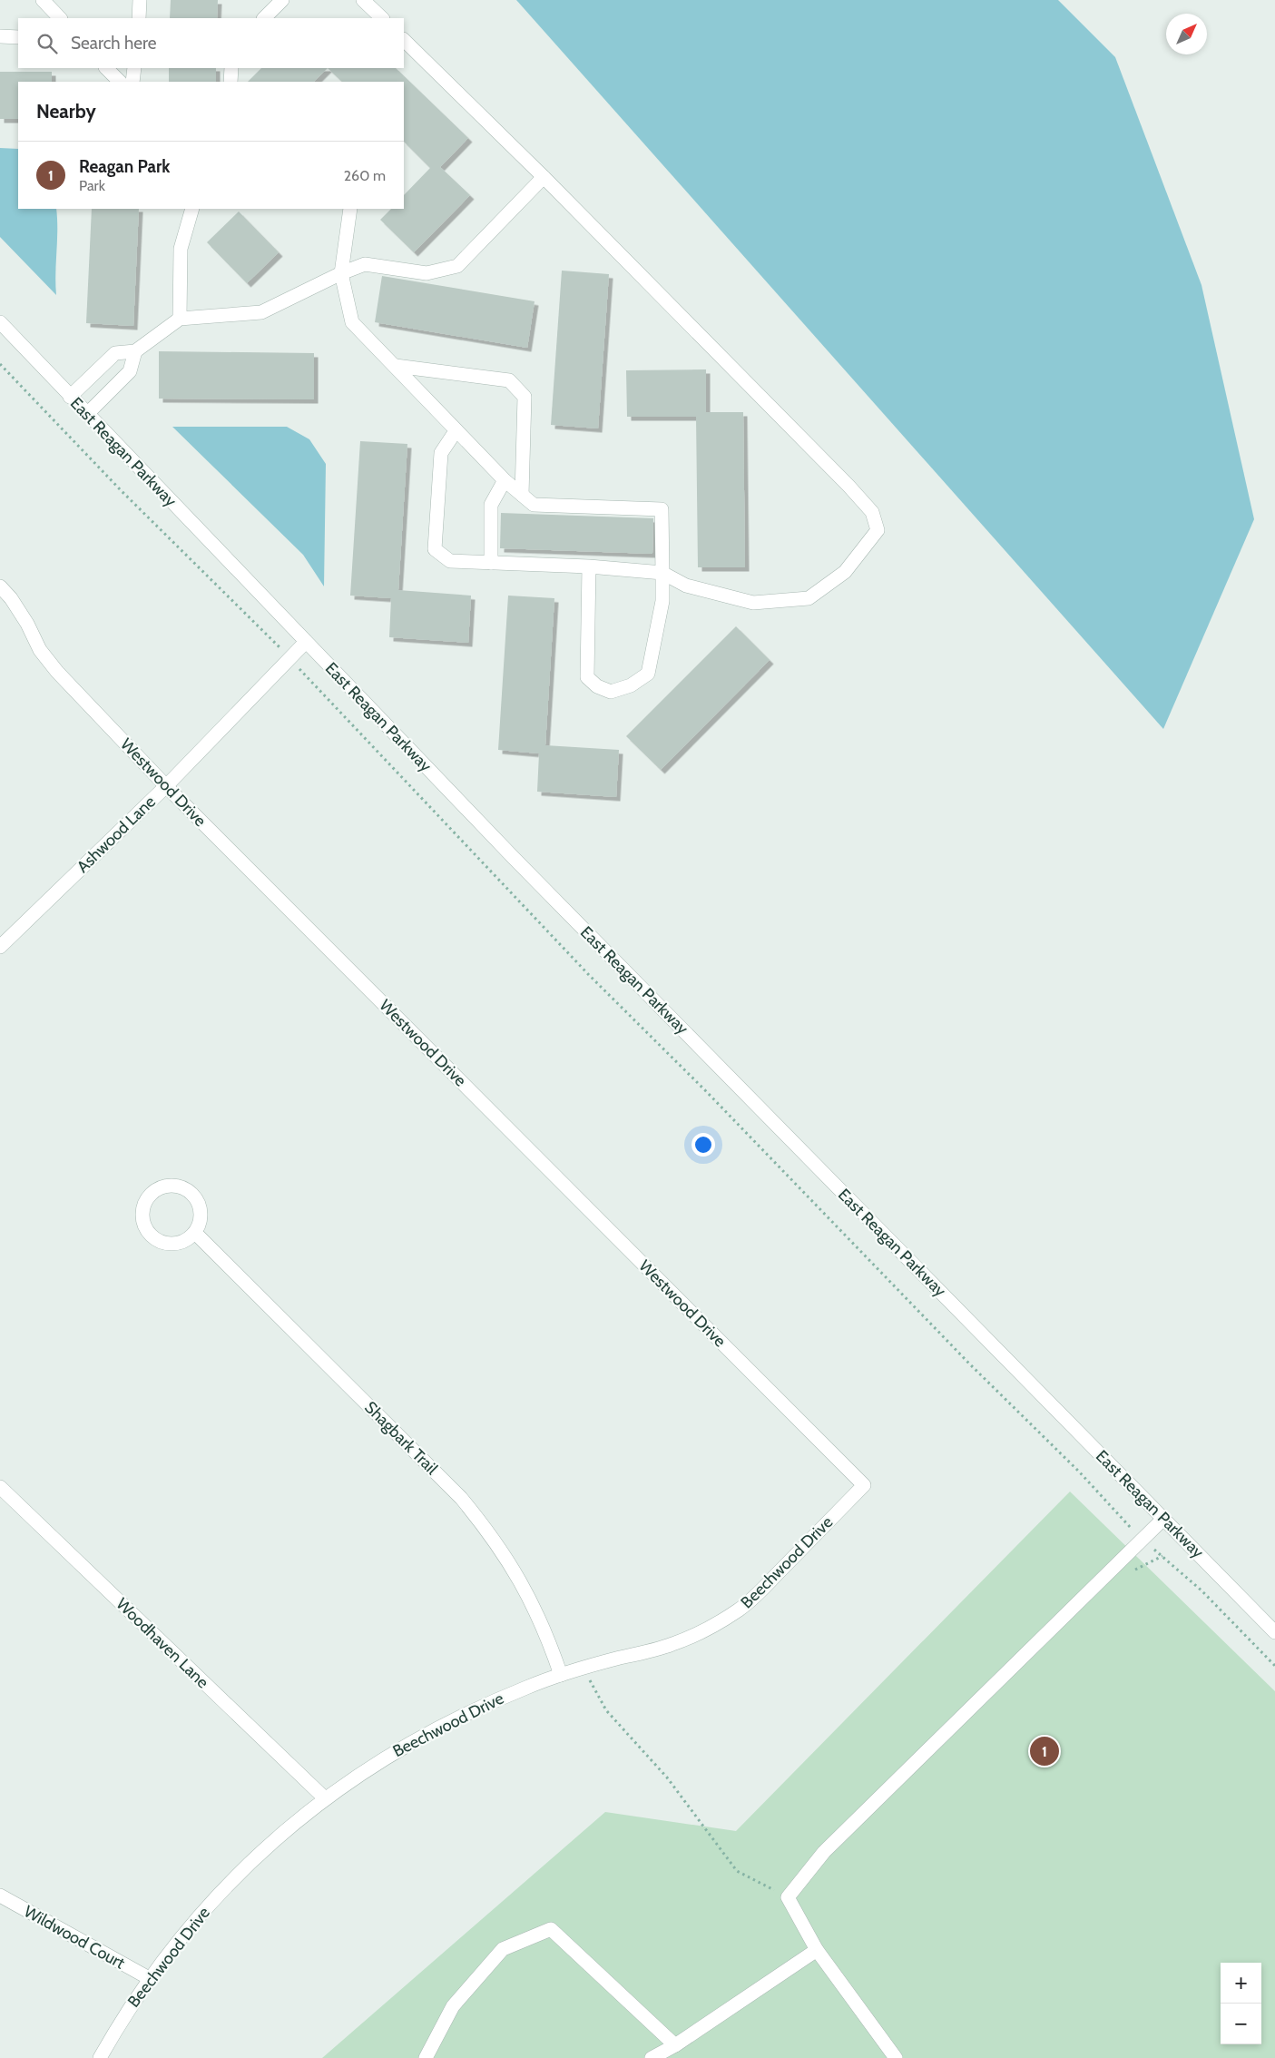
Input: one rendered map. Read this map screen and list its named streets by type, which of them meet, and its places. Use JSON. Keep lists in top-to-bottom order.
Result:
{
  "streets": {
    "street": [
      "East Reagan Parkway",
      "Westwood Drive",
      "Ashwood Lane",
      "Shagbark Trail",
      "Beechwood Drive",
      "Woodhaven Lane",
      "Wildwood Court"
    ]
  },
  "crossings": [
    ["East Reagan Parkway", "Ashwood Lane"],
    ["Westwood Drive", "Ashwood Lane"],
    ["Westwood Drive", "Beechwood Drive"],
    ["Shagbark Trail", "Beechwood Drive"],
    ["Beechwood Drive", "Woodhaven Lane"],
    ["Beechwood Drive", "Wildwood Court"]
  ],
  "north": "top right",
  "page": {
    "search": "Search here",
    "heading": "Nearby",
    "list": [
      {
        "mark": "1",
        "name": "Reagan Park",
        "note": "Park",
        "value": "260 m"
      }
    ],
    "pins": "1",
    "map_buttons": ["+", "−"]
  }
}
